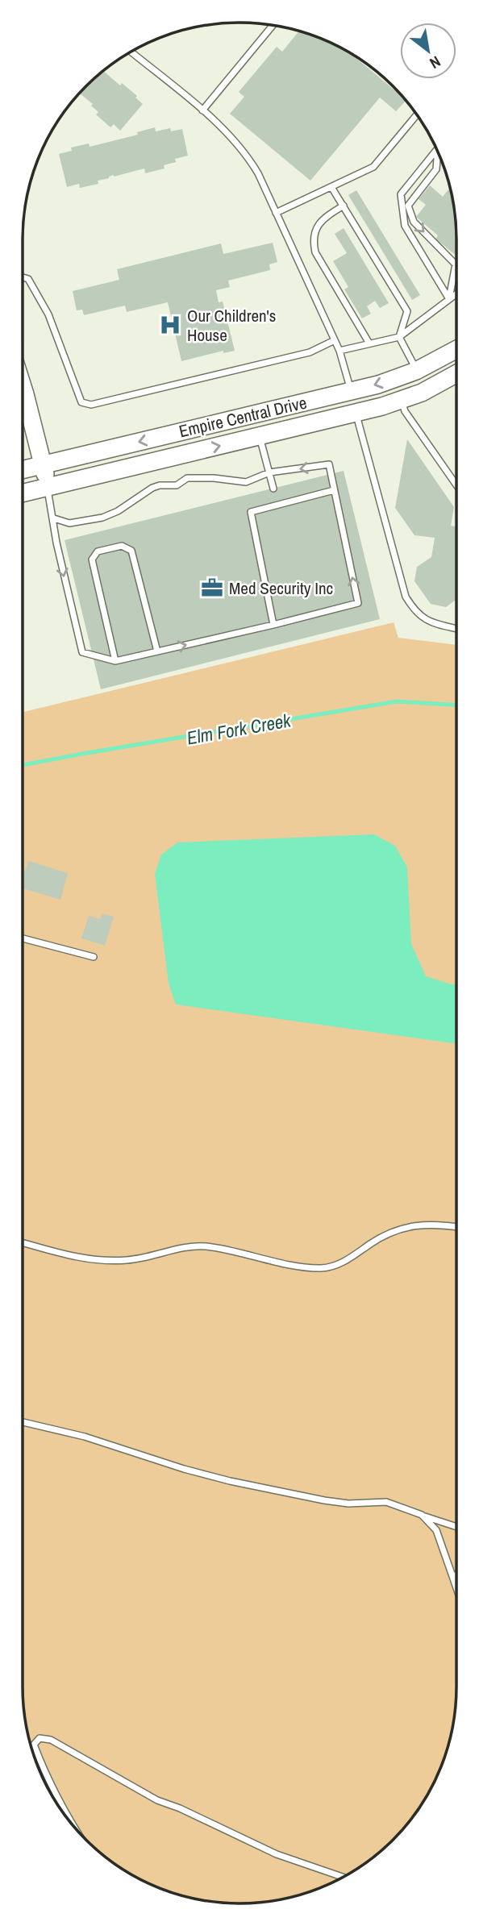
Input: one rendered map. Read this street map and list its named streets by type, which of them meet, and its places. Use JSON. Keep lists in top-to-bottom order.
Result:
{
  "streets": {
    "street": ["Empire Central Drive"]
  },
  "water": ["Elm Fork Creek"],
  "places": {
    "hospital": ["Our Children's House"],
    "office": ["Med Security Inc"]
  },
  "north": "bottom right"
}
